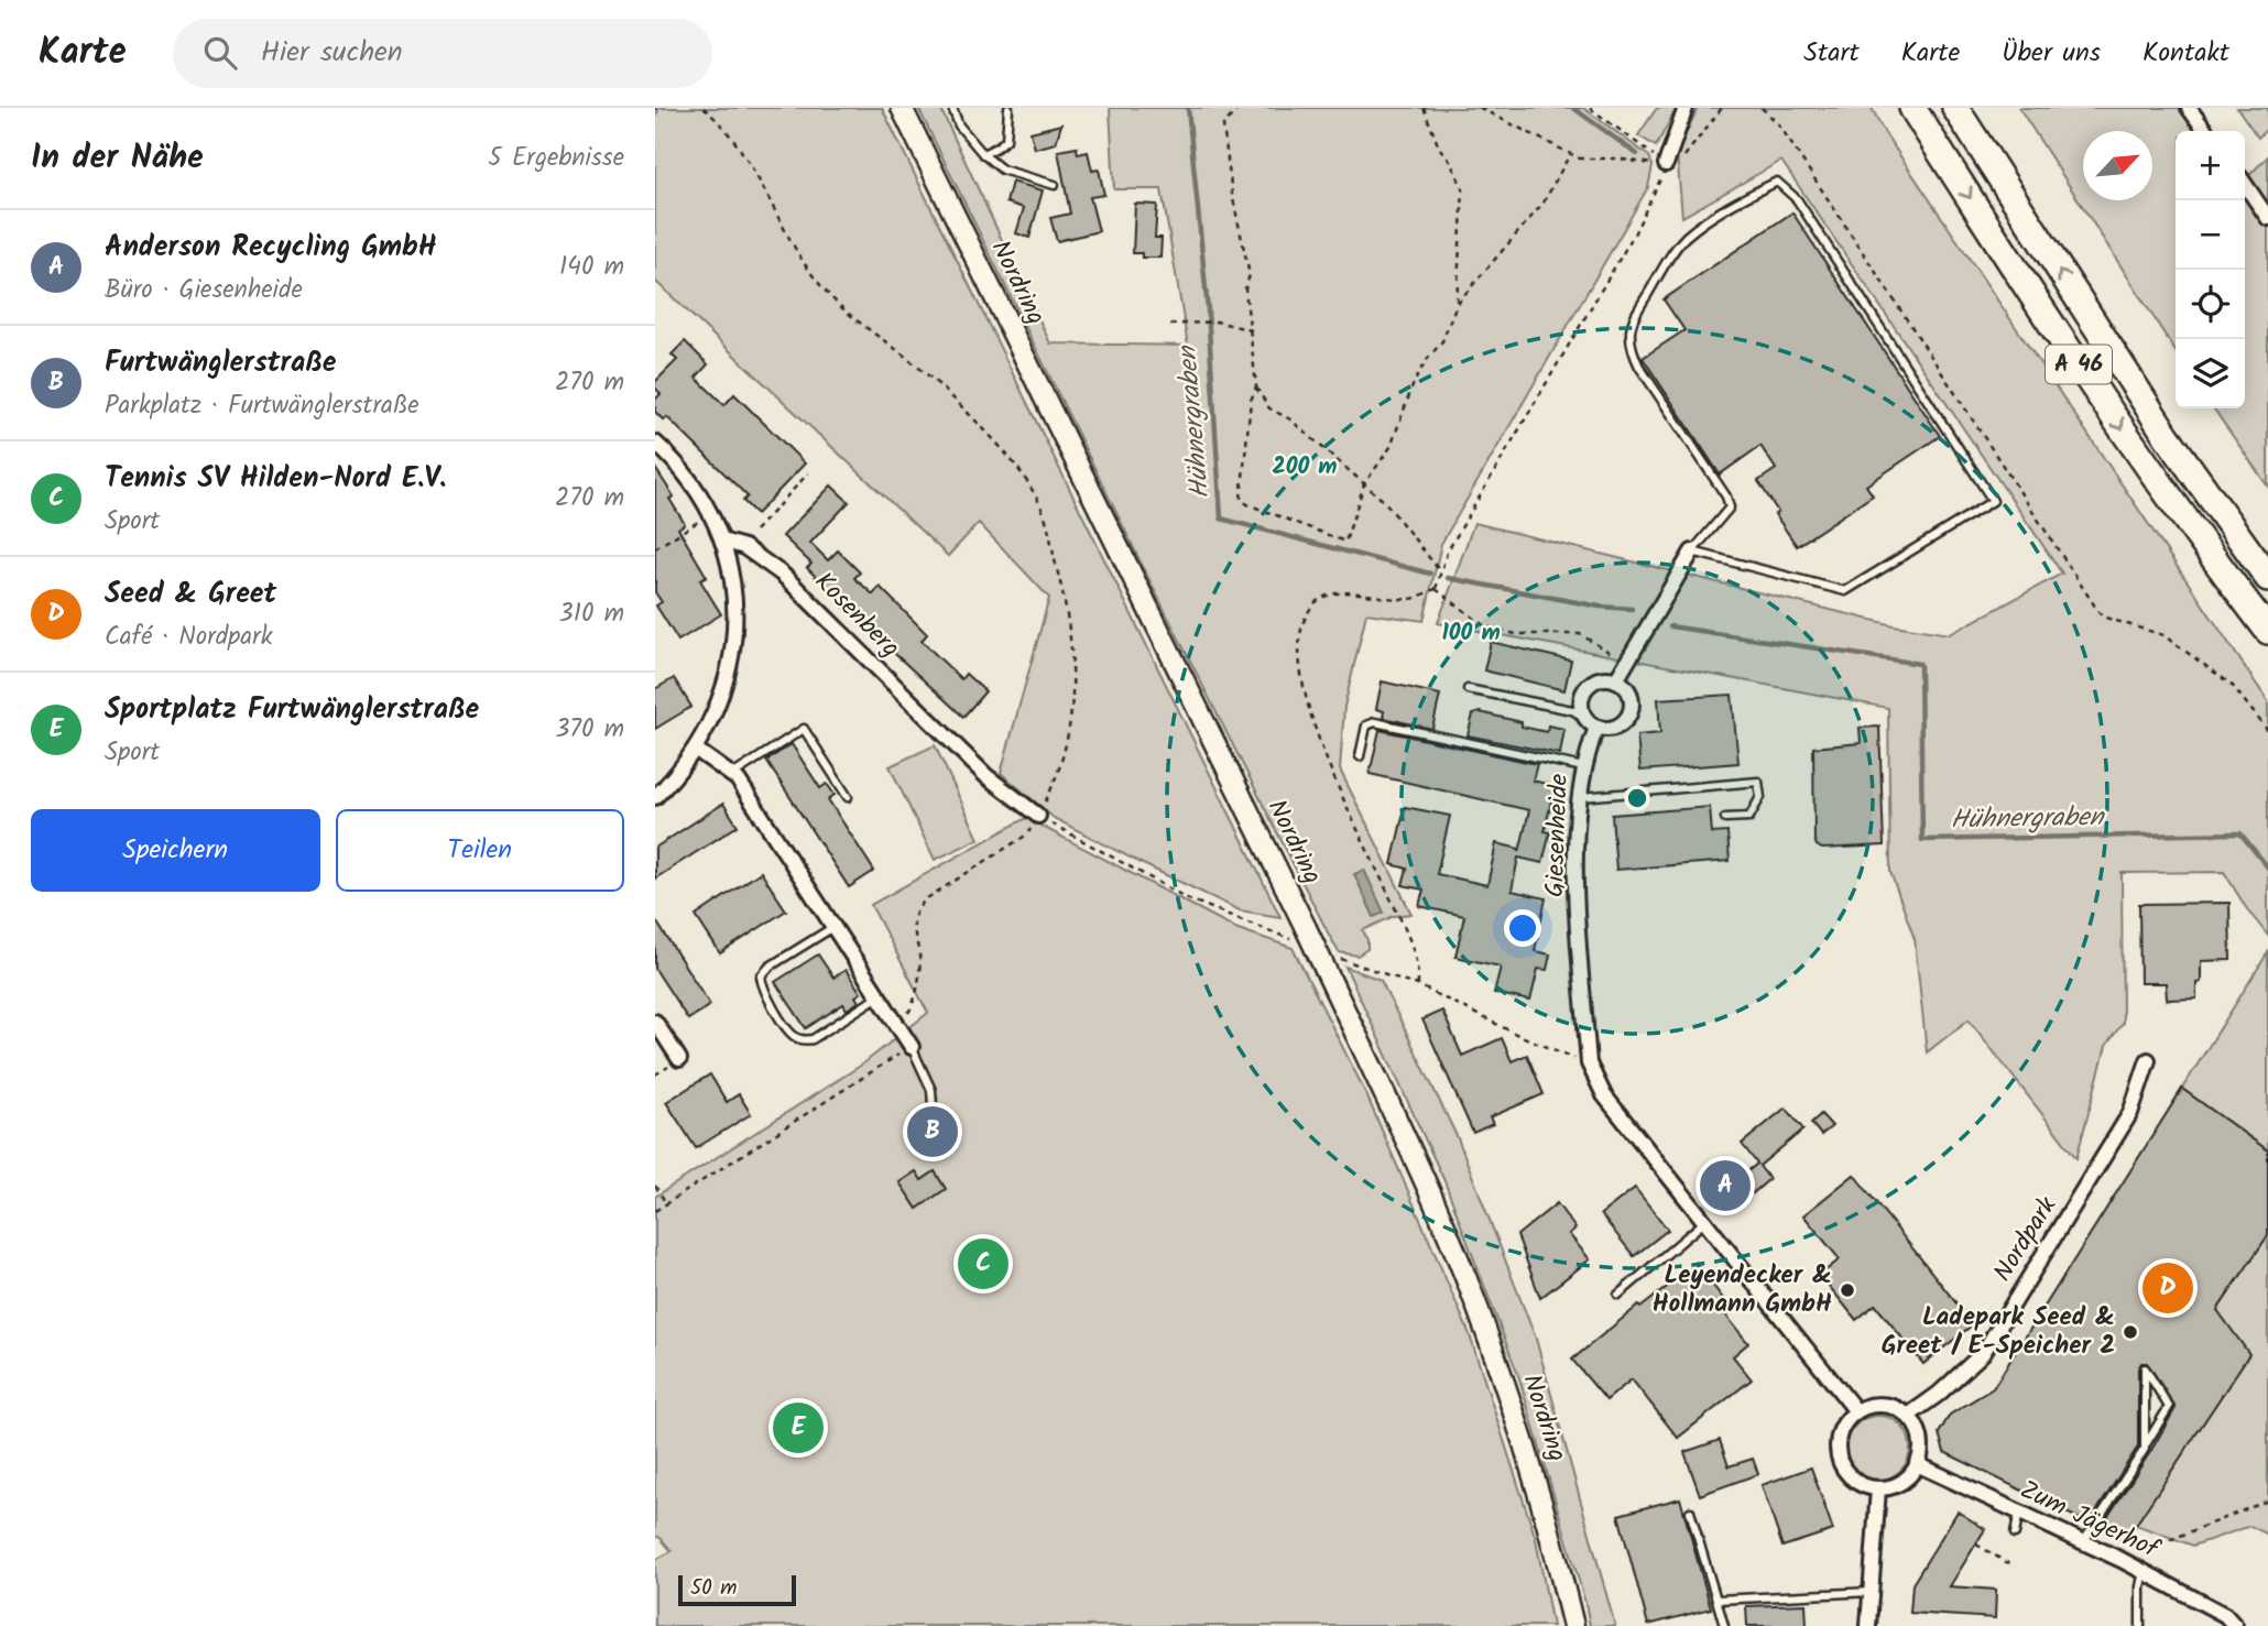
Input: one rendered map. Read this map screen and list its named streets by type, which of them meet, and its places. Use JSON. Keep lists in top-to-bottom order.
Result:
{
  "streets": {
    "highway": ["A 46"],
    "main road": ["Nordring"],
    "street": [
      "Kosenberg",
      "Giesenheide",
      "Nordpark",
      "Zum Jägerhof"
    ]
  },
  "crossings": [
    ["Giesenheide", "Nordpark"],
    ["Giesenheide", "Zum Jägerhof"],
    ["Nordpark", "Zum Jägerhof"]
  ],
  "water": ["Hühnergraben"],
  "places": ["Leyendecker & Hollmann GmbH", "Ladepark Seed & Greet / E-Speicher 2"],
  "scale_bar": "50 m",
  "north": "top right",
  "page": {
    "header": "Karte",
    "search": "Hier suchen",
    "nav": [
      "Start",
      "Karte",
      "Über uns",
      "Kontakt"
    ],
    "heading": ["In der Nähe", "5 Ergebnisse"],
    "map_buttons": ["+", "−"],
    "list": [
      {
        "mark": "A",
        "name": "Anderson Recycling GmbH",
        "note": "Büro · Giesenheide",
        "value": "140 m"
      },
      {
        "mark": "B",
        "name": "Furtwänglerstraße",
        "note": "Parkplatz · Furtwänglerstraße",
        "value": "270 m"
      },
      {
        "mark": "C",
        "name": "Tennis SV Hilden-Nord E.V.",
        "note": "Sport",
        "value": "270 m"
      },
      {
        "mark": "D",
        "name": "Seed & Greet",
        "note": "Café · Nordpark",
        "value": "310 m"
      },
      {
        "mark": "E",
        "name": "Sportplatz Furtwänglerstraße",
        "note": "Sport",
        "value": "370 m"
      }
    ],
    "buttons": ["Speichern", "Teilen"],
    "pins": [
      "B",
      "A",
      "C",
      "D",
      "E"
    ],
    "scale": "50 m"
  },
  "rings": ["200 m", "100 m"]
}
